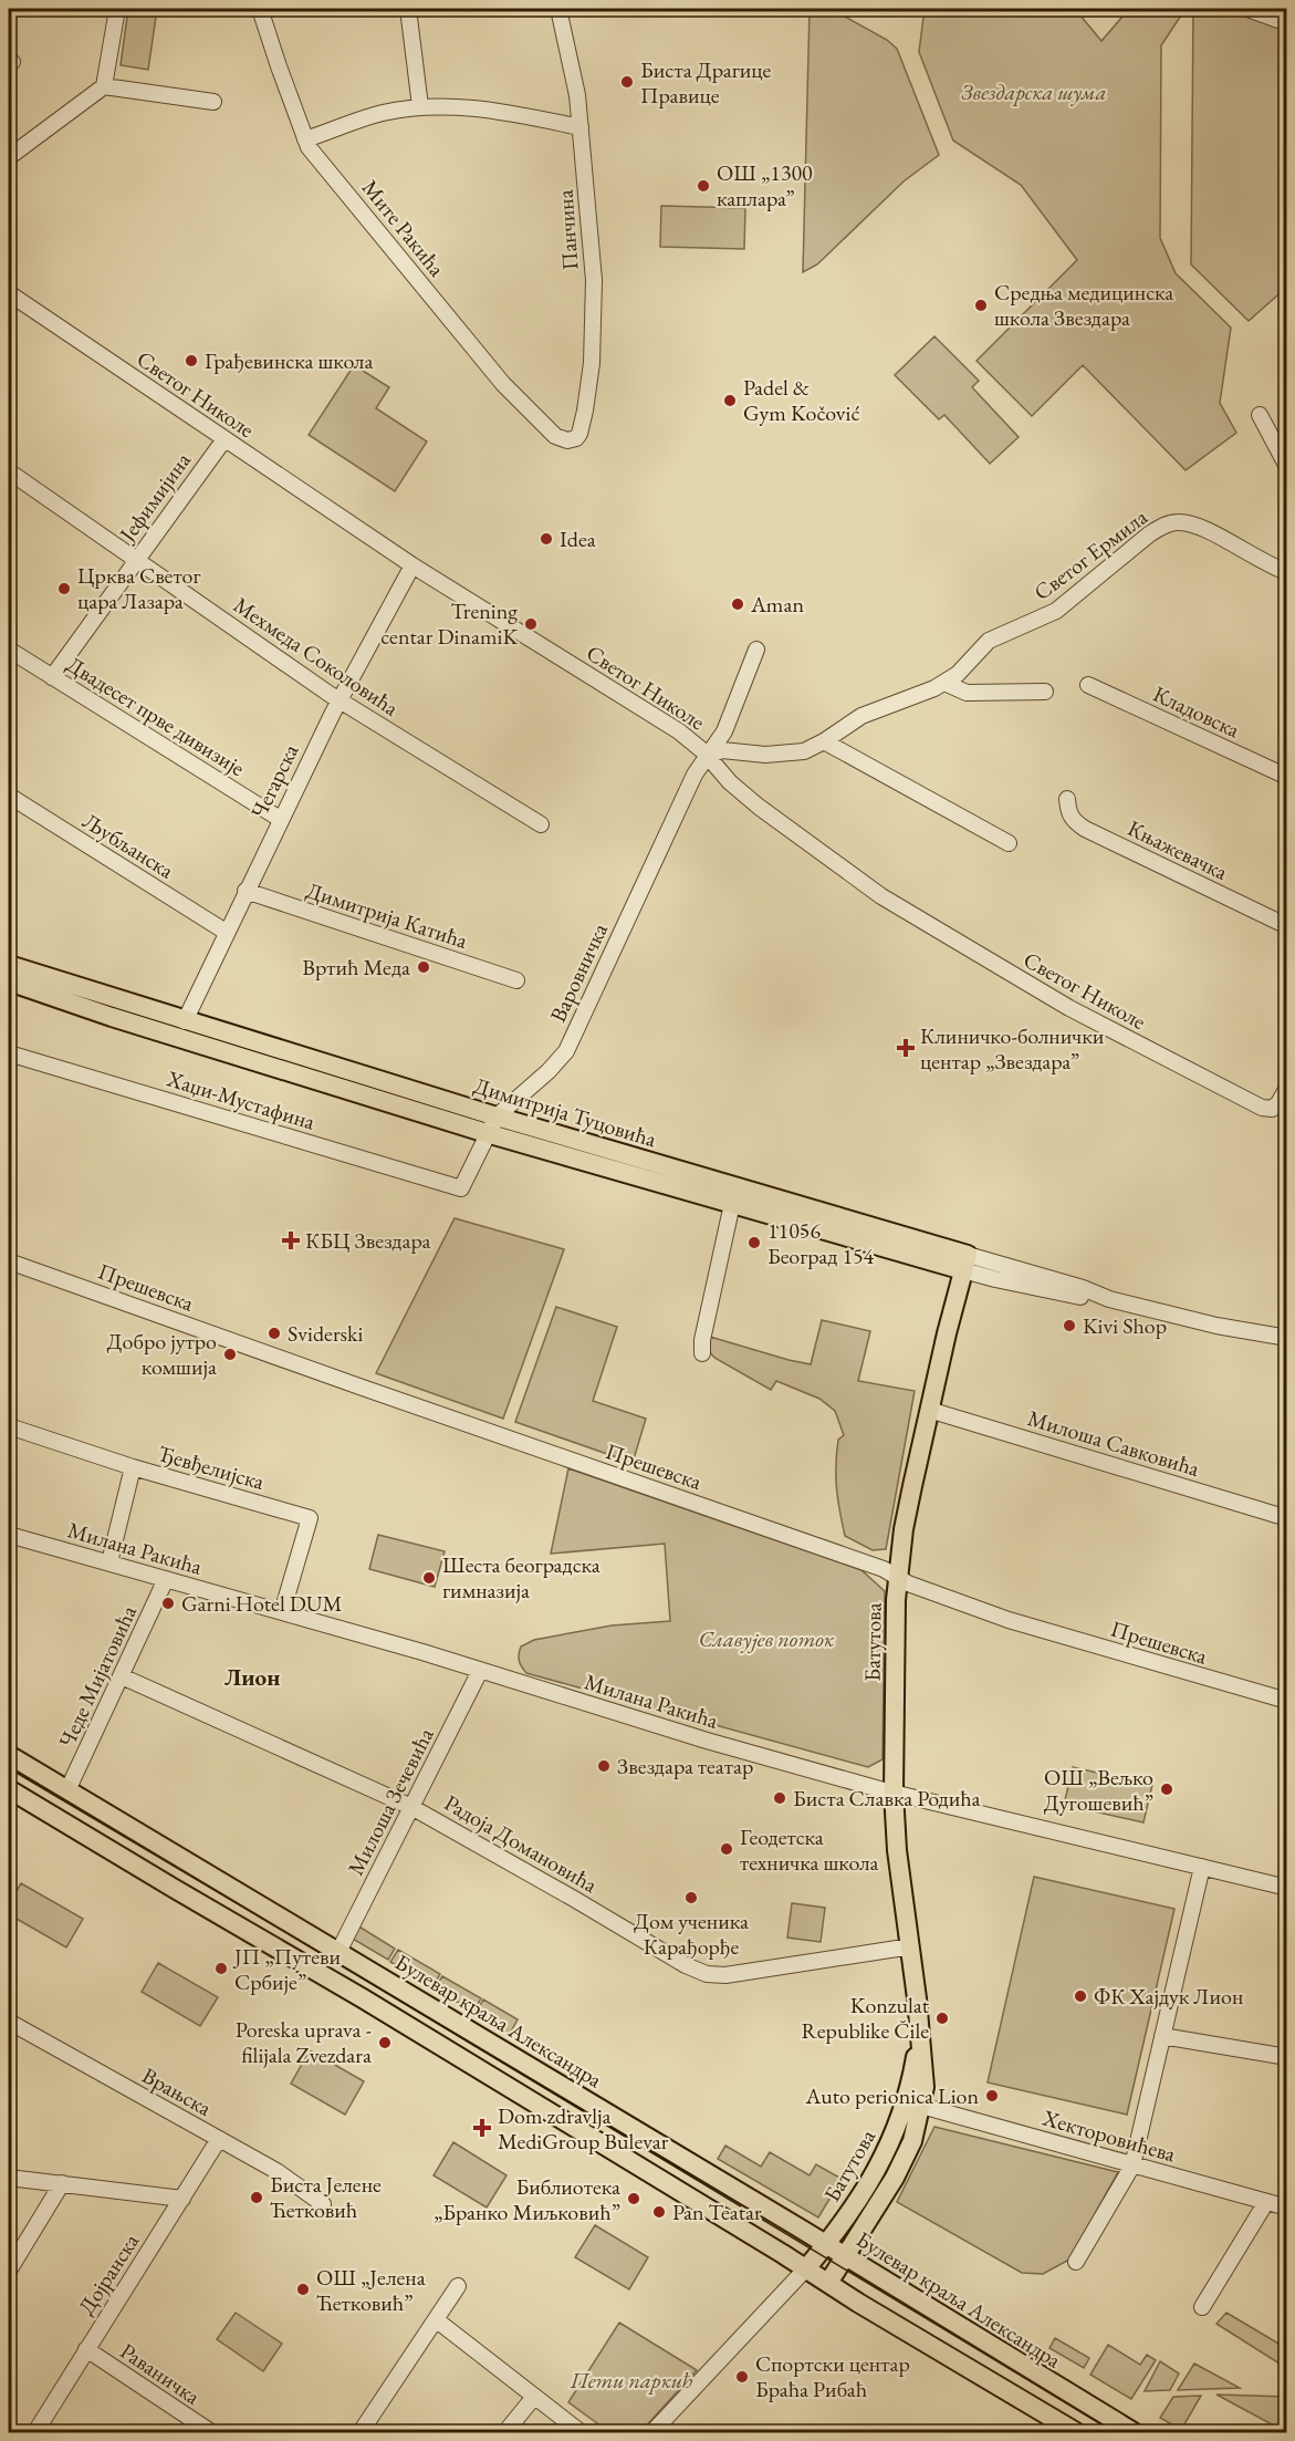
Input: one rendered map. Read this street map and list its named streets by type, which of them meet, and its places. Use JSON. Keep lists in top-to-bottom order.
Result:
{
  "streets": {
    "main road": ["Димитрија Туцовића", "Батутова", "Булевар краља Александра"],
    "street": [
      "Мите Ракића",
      "Панчина",
      "Светог Николе",
      "Јефимијина",
      "Светог Ермила",
      "Мехмеда Соколовића",
      "Кладовска",
      "Двадесет прве дивизије",
      "Чегарска",
      "Љубљанска",
      "Књажевачка",
      "Димитрија Катића",
      "Варовничка",
      "Хаџи-Мустафина",
      "Прешевска",
      "Милоша Савковића",
      "Ђевђелијска",
      "Милана Ракића",
      "Чеде Мијатовића",
      "Милоша Зечевића",
      "Радоја Домановића",
      "Врањска",
      "Хекторовићева",
      "Дојранска",
      "Раваничка"
    ]
  },
  "crossings": [
    ["Мите Ракића", "Панчина"],
    ["Светог Николе", "Јефимијина"],
    ["Светог Николе", "Светог Ермила"],
    ["Светог Николе", "Чегарска"],
    ["Светог Николе", "Варовничка"],
    ["Јефимијина", "Мехмеда Соколовића"],
    ["Јефимијина", "Двадесет прве дивизије"],
    ["Светог Ермила", "Варовничка"],
    ["Мехмеда Соколовића", "Чегарска"],
    ["Двадесет прве дивизије", "Чегарска"],
    ["Чегарска", "Љубљанска"],
    ["Чегарска", "Димитрија Катића"],
    ["Чегарска", "Димитрија Туцовића"],
    ["Варовничка", "Хаџи-Мустафина"],
    ["Варовничка", "Димитрија Туцовића"],
    ["Димитрија Туцовића", "Батутова"],
    ["Прешевска", "Батутова"],
    ["Милоша Савковића", "Батутова"],
    ["Ђевђелијска", "Милана Ракића"],
    ["Милана Ракића", "Батутова"],
    ["Милана Ракића", "Чеде Мијатовића"],
    ["Милана Ракића", "Милоша Зечевића"],
    ["Батутова", "Радоја Домановића"],
    ["Батутова", "Булевар краља Александра"],
    ["Батутова", "Хекторовићева"],
    ["Чеде Мијатовића", "Радоја Домановића"],
    ["Чеде Мијатовића", "Булевар краља Александра"],
    ["Милоша Зечевића", "Радоја Домановића"],
    ["Милоша Зечевића", "Булевар краља Александра"],
    ["Врањска", "Дојранска"],
    ["Дојранска", "Раваничка"]
  ],
  "districts": ["Лион"],
  "parks": ["Звездарска шума", "Славујев поток", "Пети паркић"],
  "places": {
    "other": [
      "Биста Драгице Правице",
      "ОШ „1300 каплара”",
      "Средња медицинска школа Звездара",
      "Грађевинска школа",
      "Padel & Gym Kočović",
      "Idea",
      "Црква Светог цара Лазара",
      "Aman",
      "Trening centar DinamiK",
      "Вртић Меда",
      "11056 Београд 154",
      "Kivi Shop",
      "Sviderski",
      "Добро јутро комшија",
      "Шеста београдска гимназија",
      "Garni Hotel DUM",
      "Звездара театар",
      "ОШ „Вељко Дугошевић”",
      "Биста Славка Родића",
      "Геодетска техничка школа",
      "Дом ученика Карађорђе",
      "ЈП „Путеви Србије”",
      "ФК Хајдук Лион",
      "Konzulat Republike Čile",
      "Poreska uprava - filijala Zvezdara",
      "Auto perionica Lion",
      "Биста Јелене Ћетковић",
      "Библиотека „Бранко Миљковић”",
      "Pan Teatar",
      "ОШ „Јелена Ћетковић”",
      "Спортски центар Браћа Рибаћ"
    ],
    "health": ["Клиничко-болнички центар „Звездара”", "КБЦ Звездара", "Dom zdravlja MediGroup Bulevar"]
  }
}
